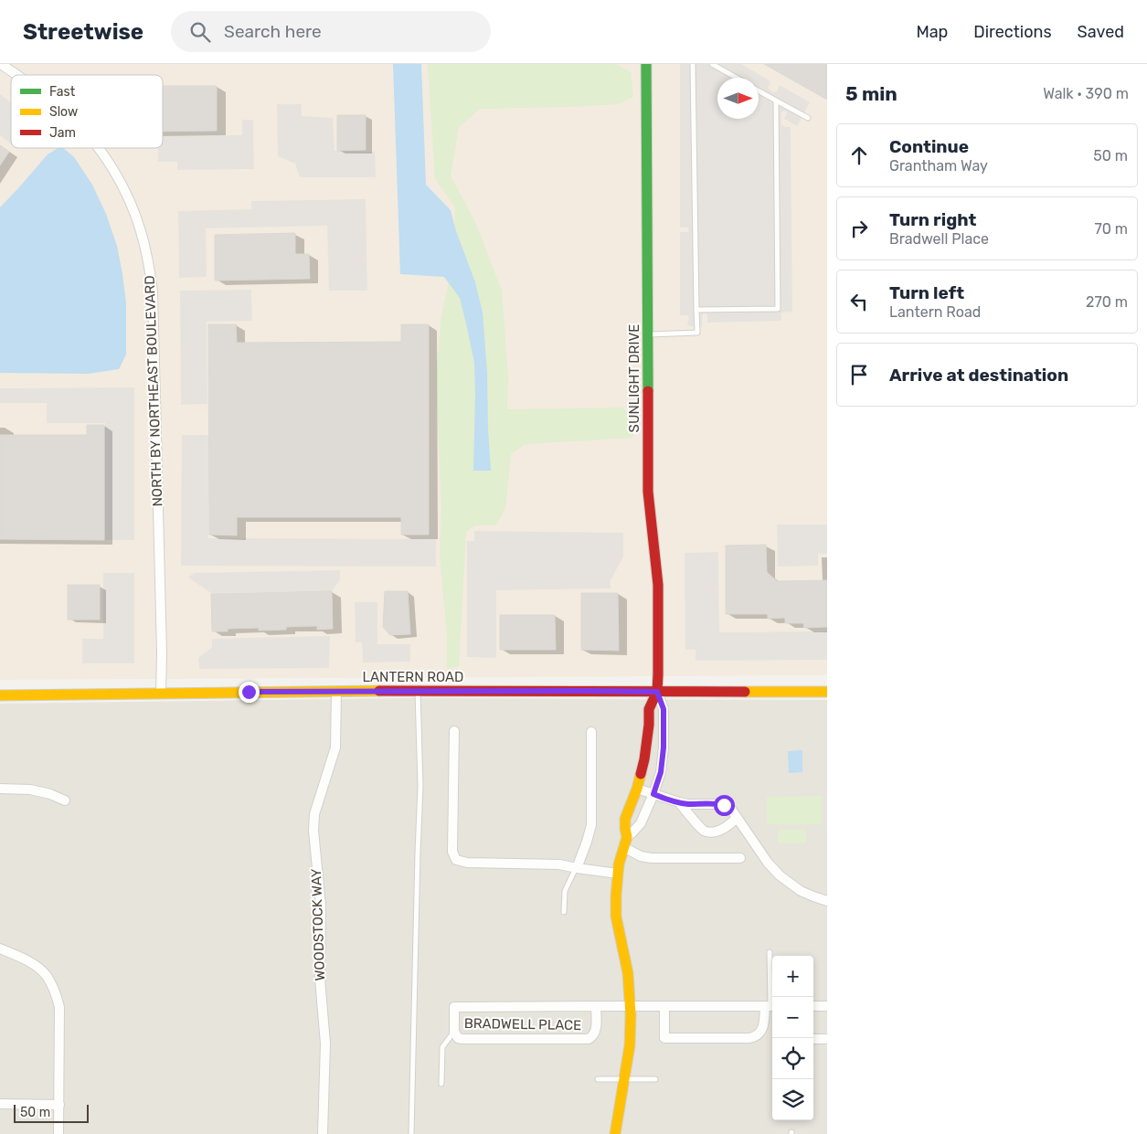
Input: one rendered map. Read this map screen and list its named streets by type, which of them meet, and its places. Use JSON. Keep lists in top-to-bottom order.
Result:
{
  "streets": {
    "street": [
      "SUNLIGHT DRIVE",
      "NORTH BY NORTHEAST BOULEVARD",
      "LANTERN ROAD",
      "WOODSTOCK WAY",
      "BRADWELL PLACE"
    ]
  },
  "crossings": [
    ["SUNLIGHT DRIVE", "LANTERN ROAD"],
    ["NORTH BY NORTHEAST BOULEVARD", "LANTERN ROAD"],
    ["LANTERN ROAD", "WOODSTOCK WAY"]
  ],
  "legend": ["Fast", "Slow", "Jam"],
  "scale_bar": "50 m",
  "north": "right",
  "page": {
    "header": "Streetwise",
    "search": "Search here",
    "nav": ["Map", "Directions", "Saved"],
    "heading": ["5 min", "Walk · 390 m"],
    "list": [
      ["Continue", "Grantham Way", "50 m"],
      ["Turn right", "Bradwell Place", "70 m"],
      ["Turn left", "Lantern Road", "270 m"],
      "Arrive at destination"
    ],
    "map_buttons": ["+", "−"],
    "scale": "50 m"
  }
}
